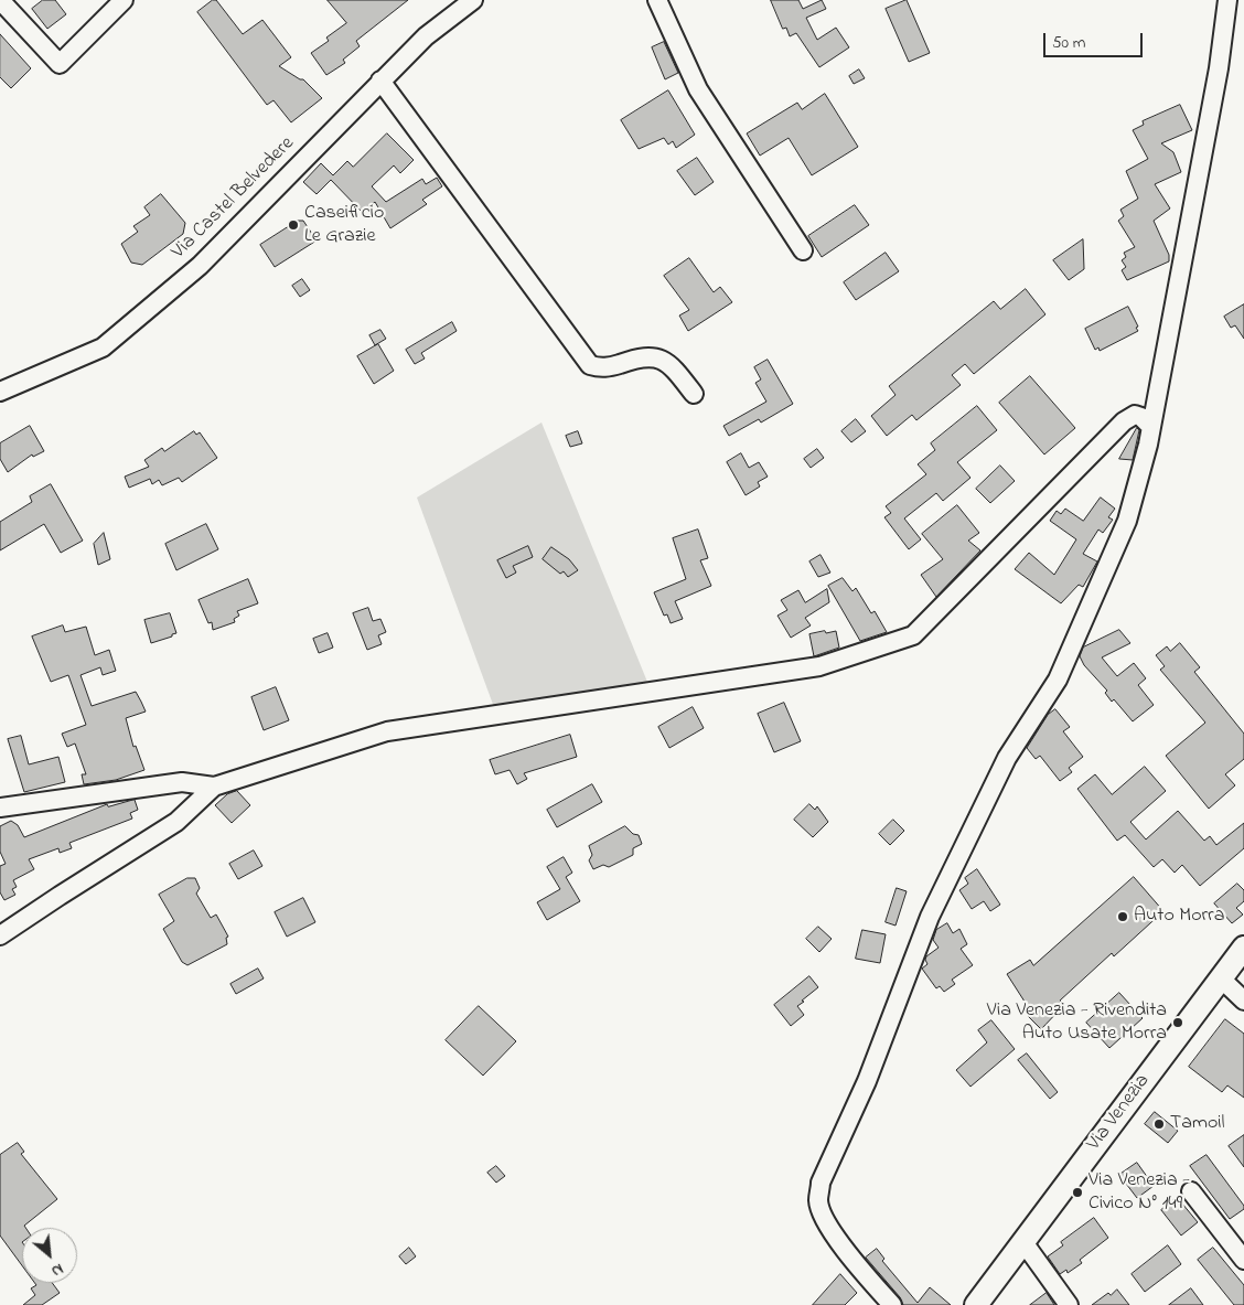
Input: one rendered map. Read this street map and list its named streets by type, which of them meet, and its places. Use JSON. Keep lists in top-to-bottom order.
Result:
{
  "streets": {
    "main road": ["Via Venezia"],
    "street": ["Via Castel Belvedere"]
  },
  "places": [
    "Caseificio Le Grazie",
    "Auto Morra",
    "Via Venezia - Rivendita Auto Usate Morra",
    "Tamoil",
    "Via Venezia - Civico N° 149"
  ],
  "scale_bar": "50 m",
  "north": "bottom right"
}
